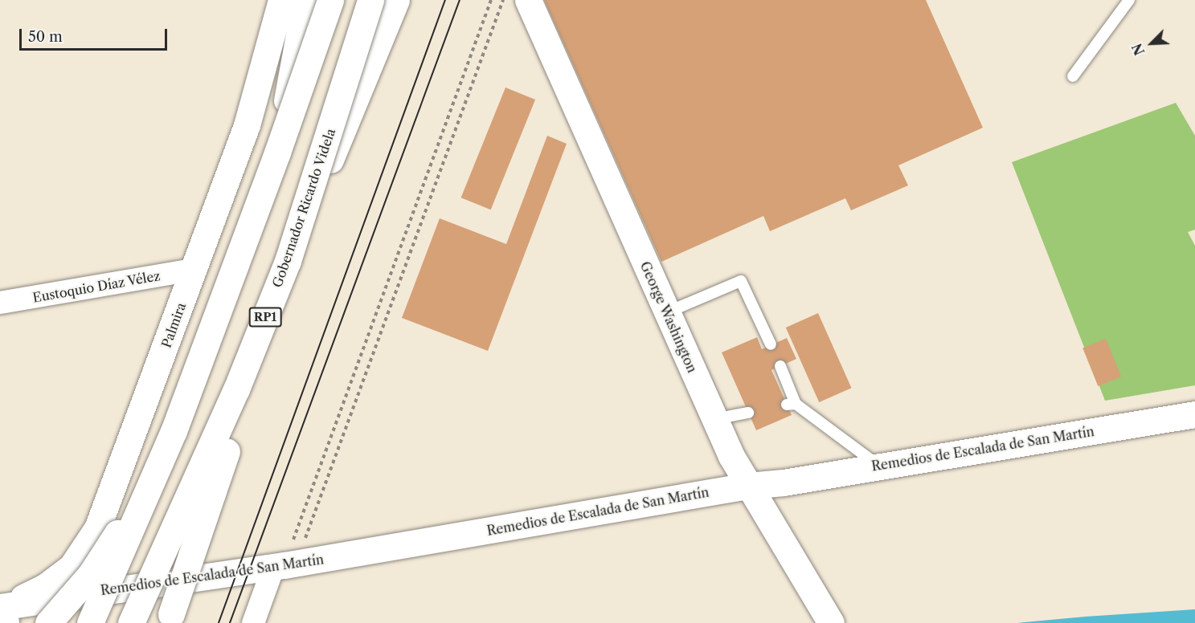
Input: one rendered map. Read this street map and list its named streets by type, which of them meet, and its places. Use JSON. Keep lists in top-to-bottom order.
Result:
{
  "streets": {
    "main road": [
      "Gobernador Ricardo Videla",
      "RP1",
      "George Washington",
      "Palmira",
      "Remedios de Escalada de San Martín"
    ],
    "street": ["Eustoquio Díaz Vélez"]
  },
  "crossings": [
    ["Eustoquio Díaz Vélez", "Palmira"],
    ["George Washington", "Remedios de Escalada de San Martín"],
    ["Palmira", "Remedios de Escalada de San Martín"]
  ],
  "scale_bar": "50 m",
  "north": "bottom left"
}
